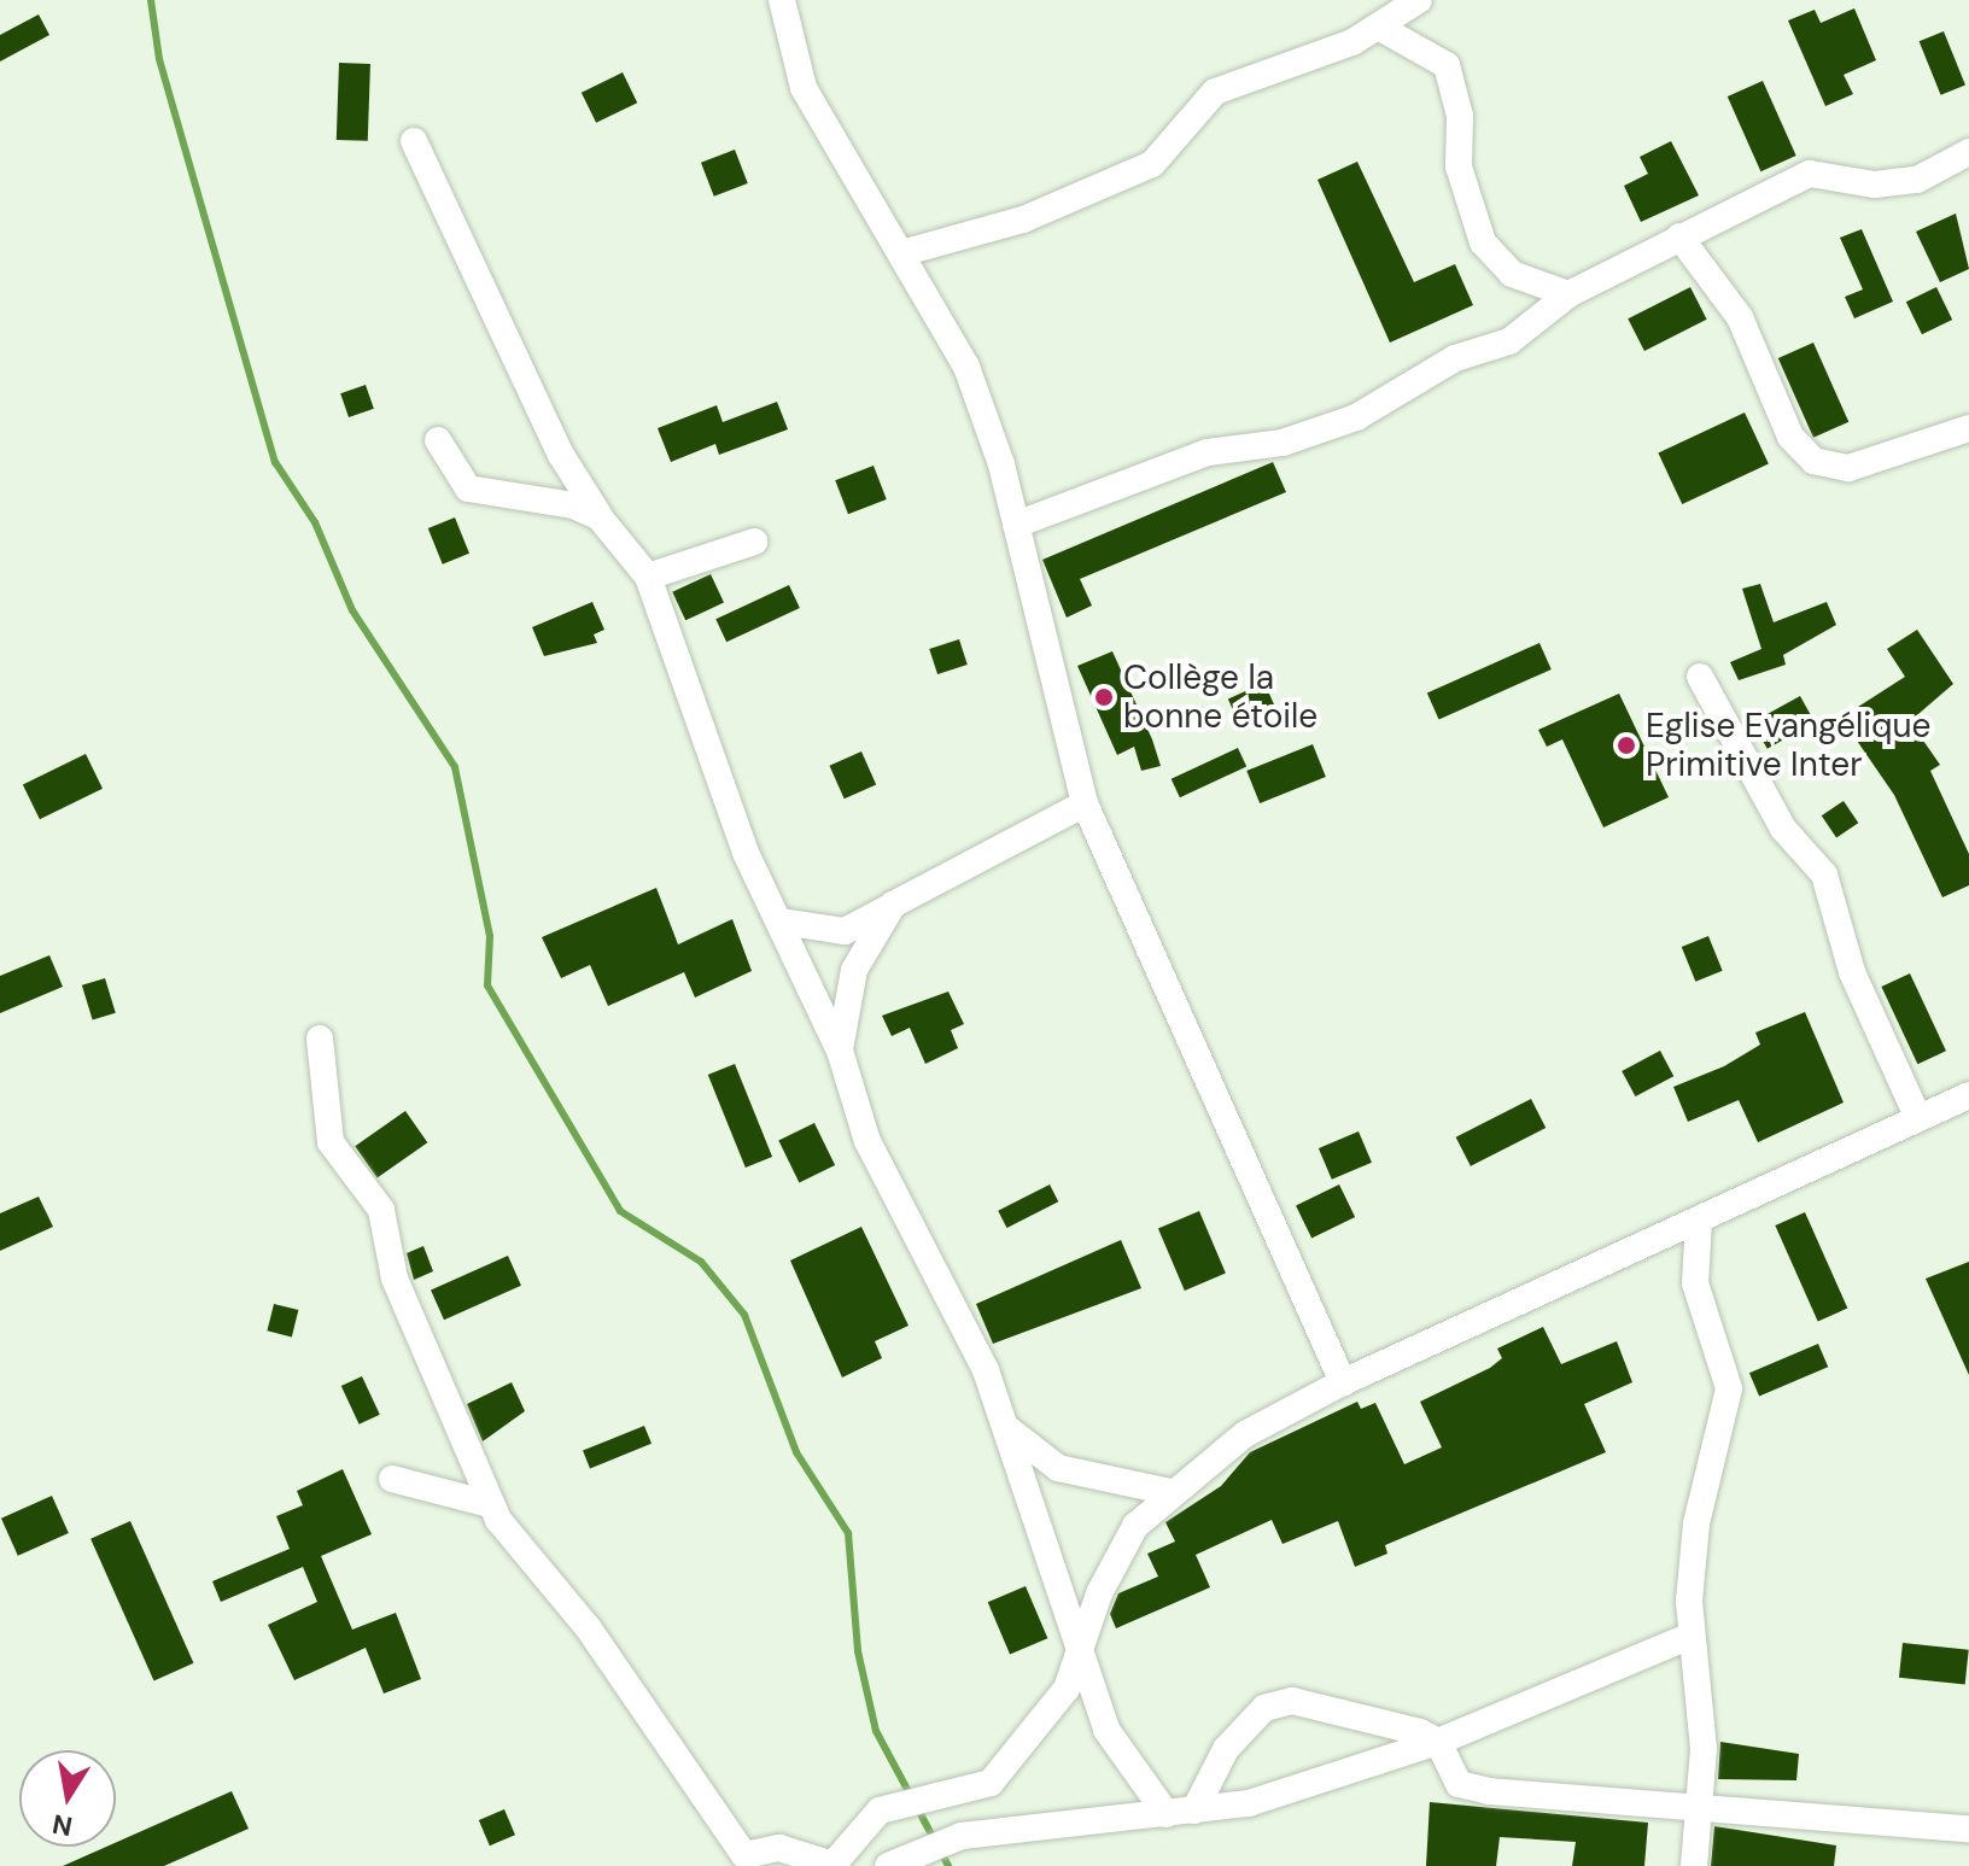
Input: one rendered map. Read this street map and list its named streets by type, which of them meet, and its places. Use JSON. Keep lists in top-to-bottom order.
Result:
{
  "places": ["Collège la bonne étoile", "Eglise Evangélique Primitive Inter"],
  "north": "bottom"
}
